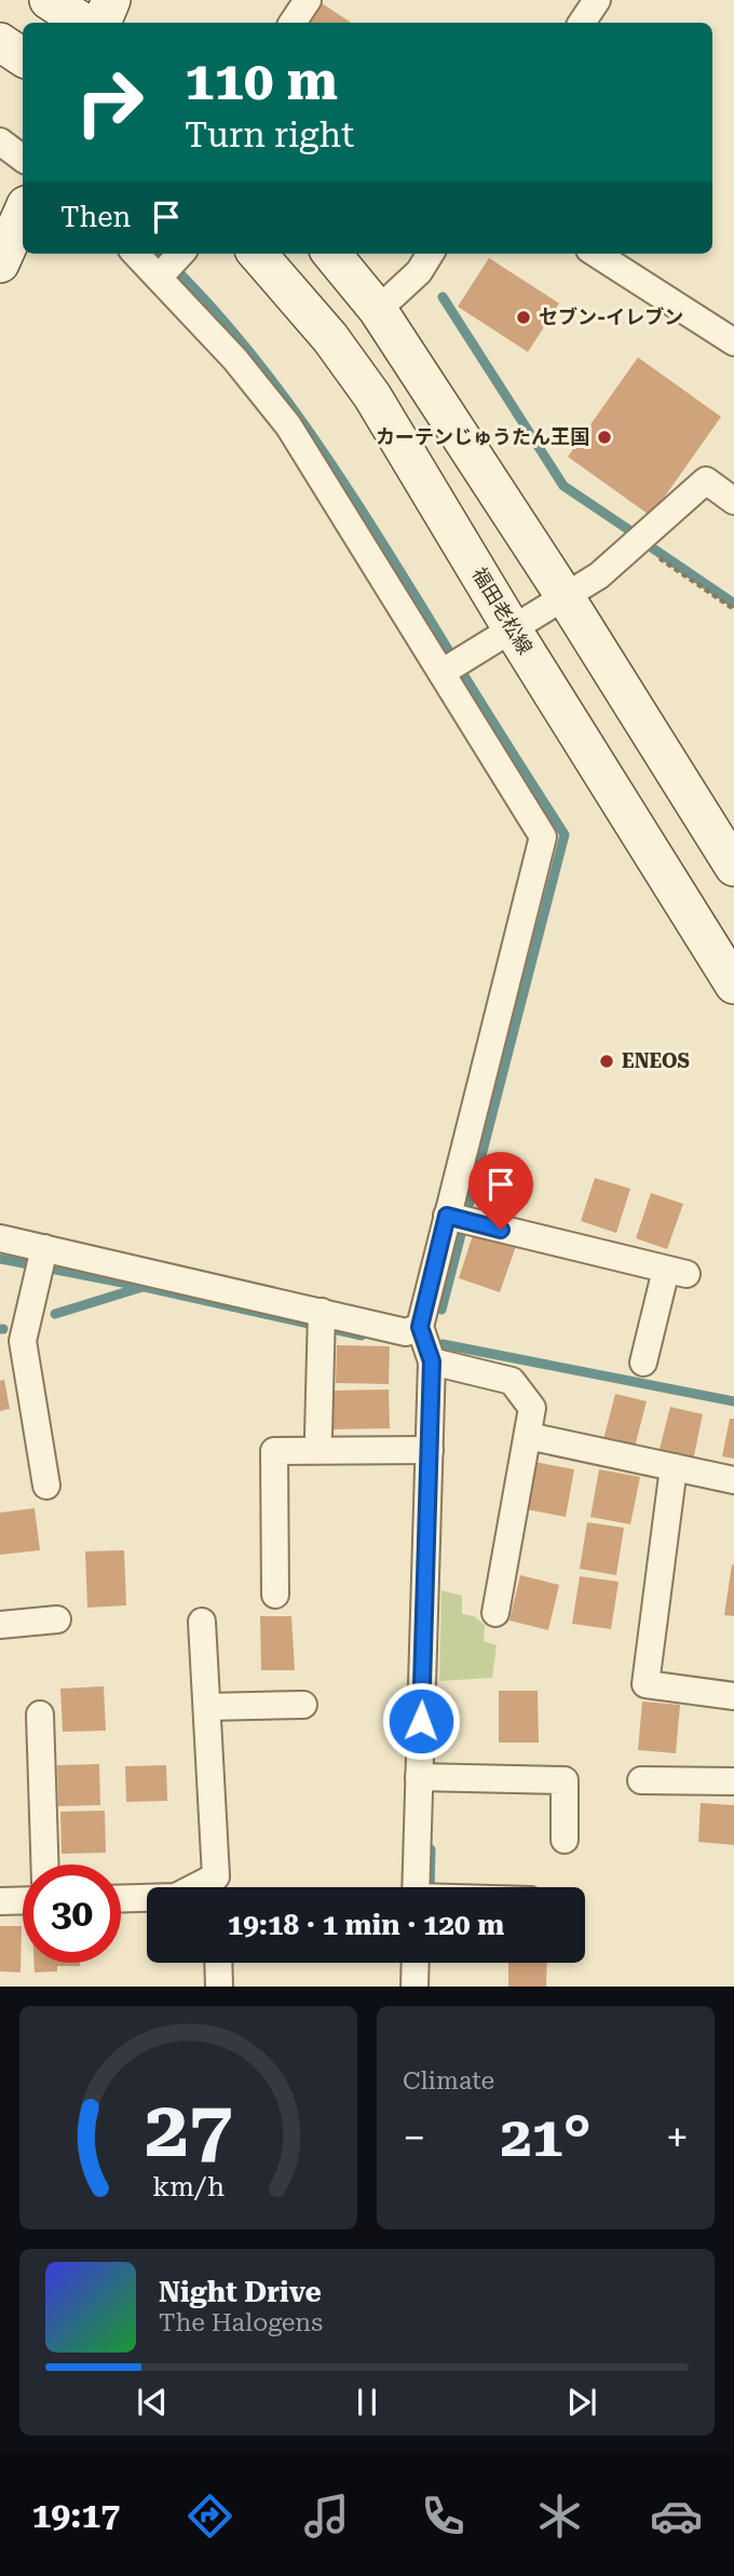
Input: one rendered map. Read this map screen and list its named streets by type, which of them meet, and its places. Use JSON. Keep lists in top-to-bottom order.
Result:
{
  "streets": {
    "main road": ["福田老松線"]
  },
  "places": ["セブン-イレブン", "カーテンじゅうたん王国", "ENEOS"],
  "page": {
    "turn": ["110 m", "Turn right"],
    "then": "Then",
    "limit": "30",
    "trip": "19:18 · 1 min · 120 m",
    "tile": "Climate",
    "heat": ["−", "21°", "+"],
    "song": ["Night Drive", "The Halogens"],
    "tabs": "19:17",
    "gauge": ["27", "km/h"]
  }
}
